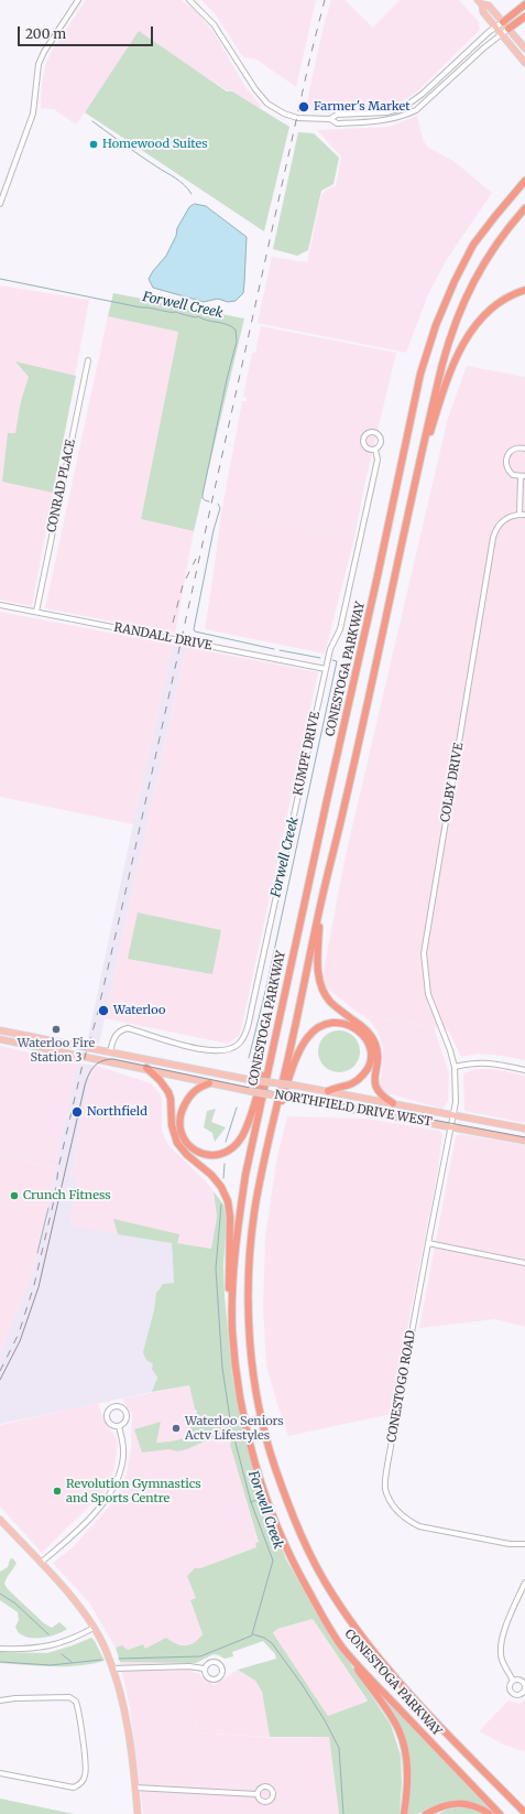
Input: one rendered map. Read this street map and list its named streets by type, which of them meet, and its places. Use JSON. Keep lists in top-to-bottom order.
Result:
{
  "streets": {
    "highway": ["CONESTOGA PARKWAY"],
    "main road": ["NORTHFIELD DRIVE WEST"],
    "street": [
      "CONRAD PLACE",
      "RANDALL DRIVE",
      "KUMPF DRIVE",
      "COLBY DRIVE",
      "CONESTOGO ROAD"
    ]
  },
  "crossings": [
    ["CONRAD PLACE", "RANDALL DRIVE"],
    ["RANDALL DRIVE", "KUMPF DRIVE"],
    ["KUMPF DRIVE", "NORTHFIELD DRIVE WEST"],
    ["COLBY DRIVE", "NORTHFIELD DRIVE WEST"],
    ["COLBY DRIVE", "CONESTOGO ROAD"],
    ["NORTHFIELD DRIVE WEST", "CONESTOGO ROAD"]
  ],
  "water": ["Forwell Creek"],
  "places": [
    "Farmer's Market",
    "Homewood Suites",
    "Waterloo",
    "Waterloo Fire Station 3",
    "Northfield",
    "Crunch Fitness",
    "Waterloo Seniors Actv Lifestyles",
    "Revolution Gymnastics and Sports Centre"
  ],
  "scale_bar": "200 m"
}
